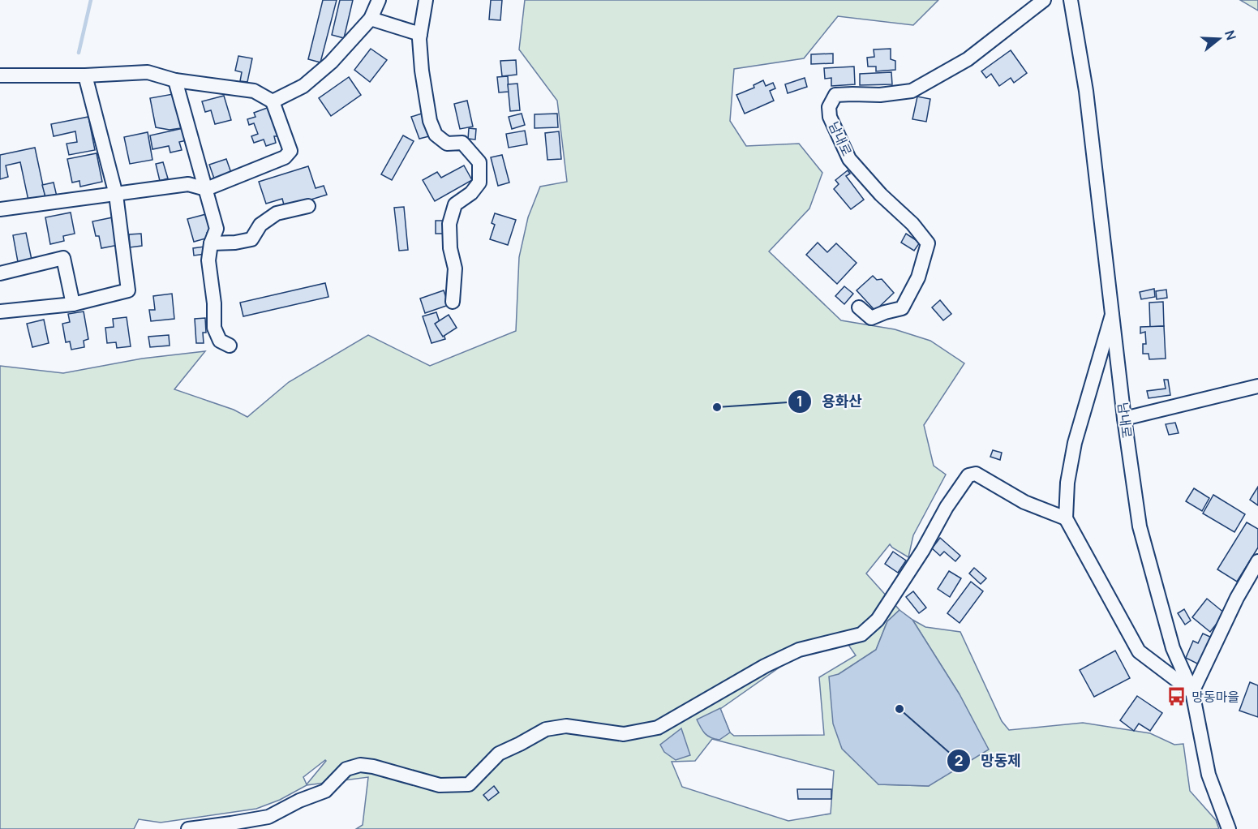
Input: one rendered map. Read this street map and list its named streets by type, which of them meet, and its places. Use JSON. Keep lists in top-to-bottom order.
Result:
{
  "streets": {
    "street": ["남내로"]
  },
  "places": {
    "other": ["용화산", "망동제"],
    "bus stop": ["망동마을"]
  },
  "north": "right"
}
